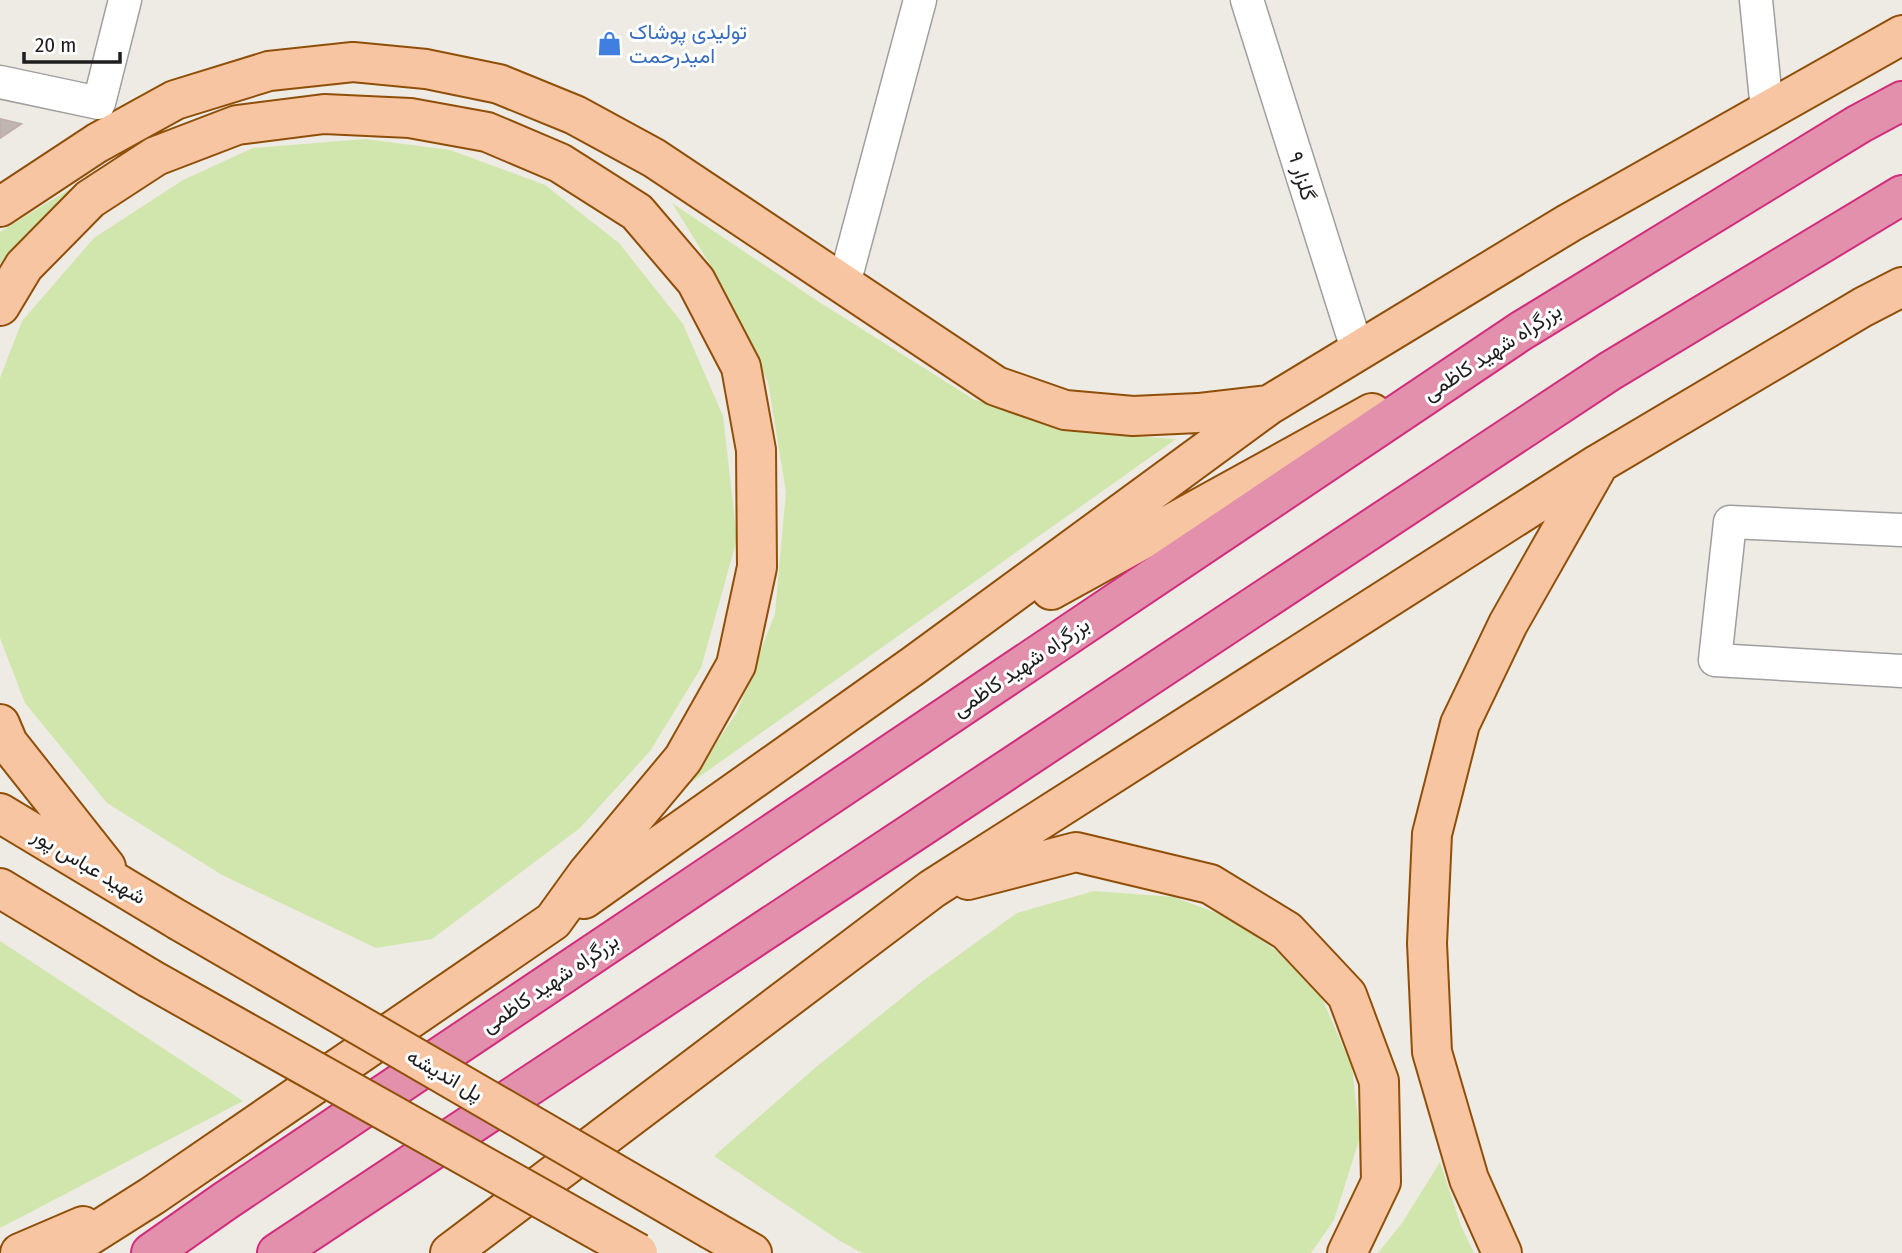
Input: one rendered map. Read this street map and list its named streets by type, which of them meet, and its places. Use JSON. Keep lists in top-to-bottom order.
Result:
{
  "streets": {
    "highway": ["بزرگراه شهید کاظمی"],
    "main road": ["شهید عباس پور", "پل اندیشه"],
    "street": ["گلزار ۹"]
  },
  "crossings": [
    ["شهید عباس پور", "پل اندیشه"]
  ],
  "places": {
    "shop": ["تولیدی پوشاک امیدرحمت"]
  },
  "scale_bar": "20 m"
}
